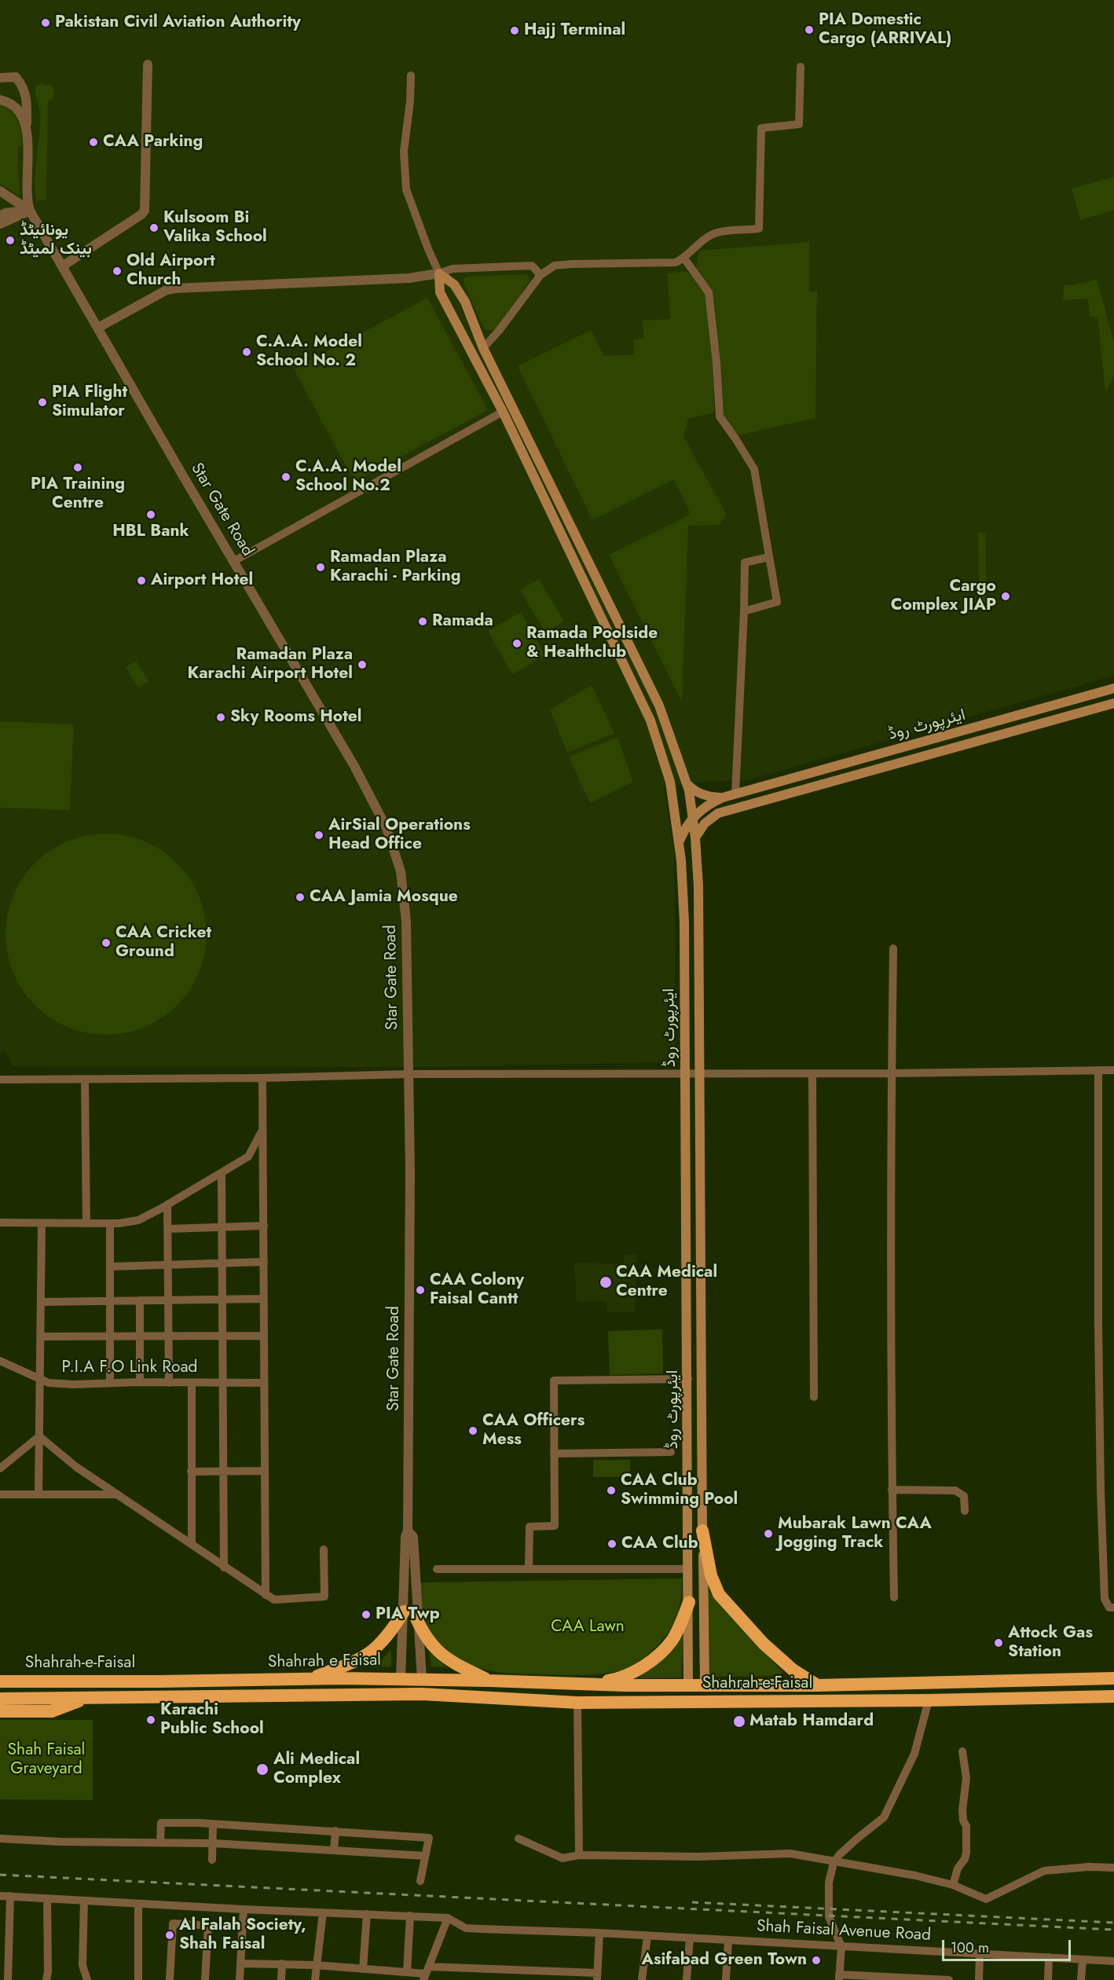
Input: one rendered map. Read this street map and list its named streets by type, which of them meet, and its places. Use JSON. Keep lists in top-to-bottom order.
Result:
{
  "streets": {
    "highway": ["Shahrah e Faisal", "Shahrah-e-Faisal"],
    "main road": ["ایئرپورٹ روڈ"],
    "street": ["Star Gate Road", "P.I.A F.O Link Road", "Shah Faisal Avenue Road"]
  },
  "crossings": [
    ["Star Gate Road", "Shahrah e Faisal"],
    ["ایئرپورٹ روڈ", "Shahrah-e-Faisal"],
    ["Shahrah e Faisal", "Shahrah-e-Faisal"]
  ],
  "parks": ["CAA Lawn", "Shah Faisal Graveyard"],
  "places": [
    "Pakistan Civil Aviation Authority",
    "PIA Domestic Cargo (ARRIVAL)",
    "Hajj Terminal",
    "CAA Parking",
    "Kulsoom Bi Valika School",
    "یونائیٹڈ بینک لمیٹڈ",
    "Old Airport Church",
    "C.A.A. Model School No. 2",
    "PIA Flight Simulator",
    "PIA Training Centre",
    "C.A.A. Model School No.2",
    "HBL Bank",
    "Ramadan Plaza Karachi - Parking",
    "Airport Hotel",
    "Cargo Complex JIAP",
    "Ramada",
    "Ramada Poolside & Healthclub",
    "Ramadan Plaza Karachi Airport Hotel",
    "Sky Rooms Hotel",
    "AirSial Operations Head Office",
    "CAA Jamia Mosque",
    "CAA Cricket Ground",
    "CAA Medical Centre",
    "CAA Colony Faisal Cantt",
    "CAA Officers Mess",
    "CAA Club Swimming Pool",
    "Mubarak Lawn CAA Jogging Track",
    "CAA Club",
    "PIA Twp",
    "Attock Gas Station",
    "Karachi Public School",
    "Matab Hamdard",
    "Ali Medical Complex",
    "Al Falah Society, Shah Faisal",
    "Asifabad Green Town"
  ],
  "scale_bar": "100 m"
}
